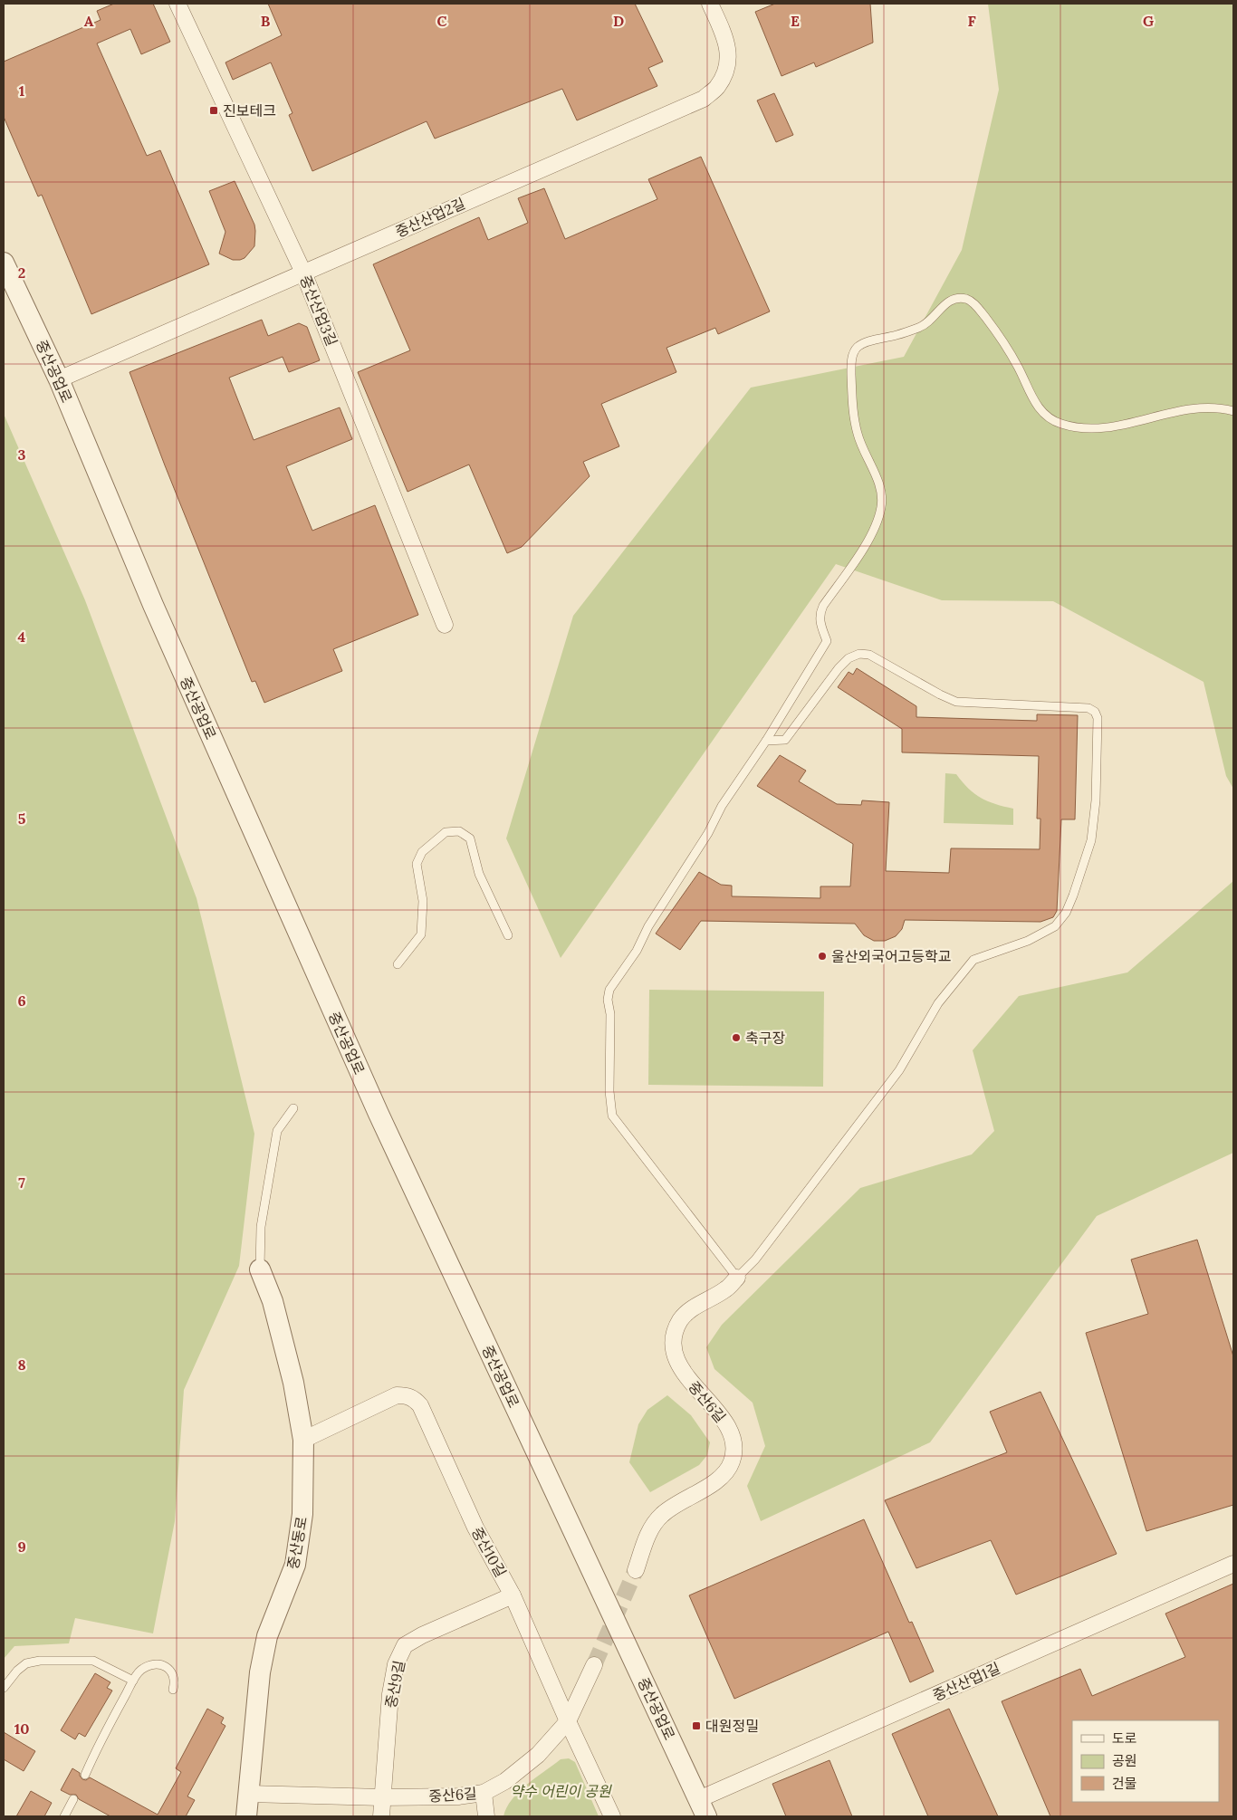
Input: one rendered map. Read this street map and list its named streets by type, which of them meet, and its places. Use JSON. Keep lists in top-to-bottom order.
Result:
{
  "streets": {
    "street": [
      "중산산업2길",
      "중산산업3길",
      "중산공업로",
      "중산6길",
      "중산동로",
      "중산10길",
      "중산산업1길",
      "중산9길"
    ]
  },
  "crossings": [
    ["중산산업2길", "중산산업3길"],
    ["중산산업2길", "중산공업로"],
    ["중산공업로", "중산산업1길"],
    ["중산6길", "중산동로"],
    ["중산6길", "중산10길"],
    ["중산6길", "중산9길"],
    ["중산동로", "중산10길"],
    ["중산10길", "중산9길"]
  ],
  "parks": ["약수 어린이 공원"],
  "places": {
    "transit": ["진보테크", "대원정밀"],
    "other": ["울산외국어고등학교", "축구장"]
  },
  "legend": ["도로", "공원", "건물"],
  "grid": {
    "columns": [
      "A",
      "B",
      "C",
      "D",
      "E",
      "F",
      "G"
    ],
    "rows": [
      "1",
      "2",
      "3",
      "4",
      "5",
      "6",
      "7",
      "8",
      "9",
      "10"
    ]
  }
}
